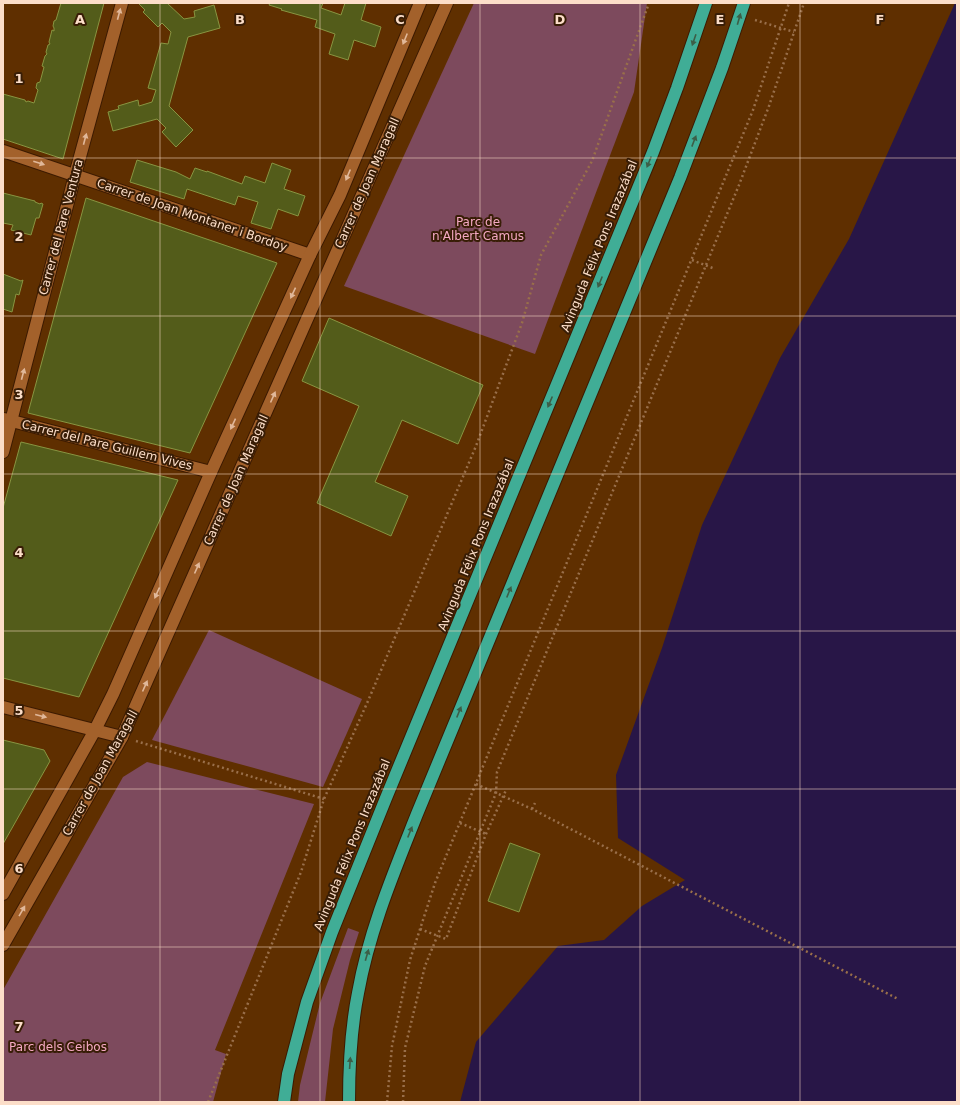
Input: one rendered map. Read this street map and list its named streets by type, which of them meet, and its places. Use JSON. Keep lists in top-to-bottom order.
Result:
{
  "streets": {
    "highway": ["Avinguda Félix Pons Irazazábal"],
    "street": [
      "Carrer de Joan Maragall",
      "Carrer de Joan Montaner i Bordoy",
      "Carrer del Pare Ventura",
      "Carrer del Pare Guillem Vives"
    ]
  },
  "crossings": [
    ["Carrer de Joan Maragall", "Carrer de Joan Montaner i Bordoy"],
    ["Carrer de Joan Maragall", "Carrer del Pare Guillem Vives"],
    ["Carrer de Joan Montaner i Bordoy", "Carrer del Pare Ventura"],
    ["Carrer del Pare Ventura", "Carrer del Pare Guillem Vives"]
  ],
  "one_way": ["Carrer del Pare Ventura"],
  "parks": ["Parc de n'Albert Camus", "Parc dels Ceibos"],
  "grid": {
    "columns": [
      "A",
      "B",
      "C",
      "D",
      "E",
      "F"
    ],
    "rows": [
      "1",
      "2",
      "3",
      "4",
      "5",
      "6",
      "7"
    ]
  }
}
